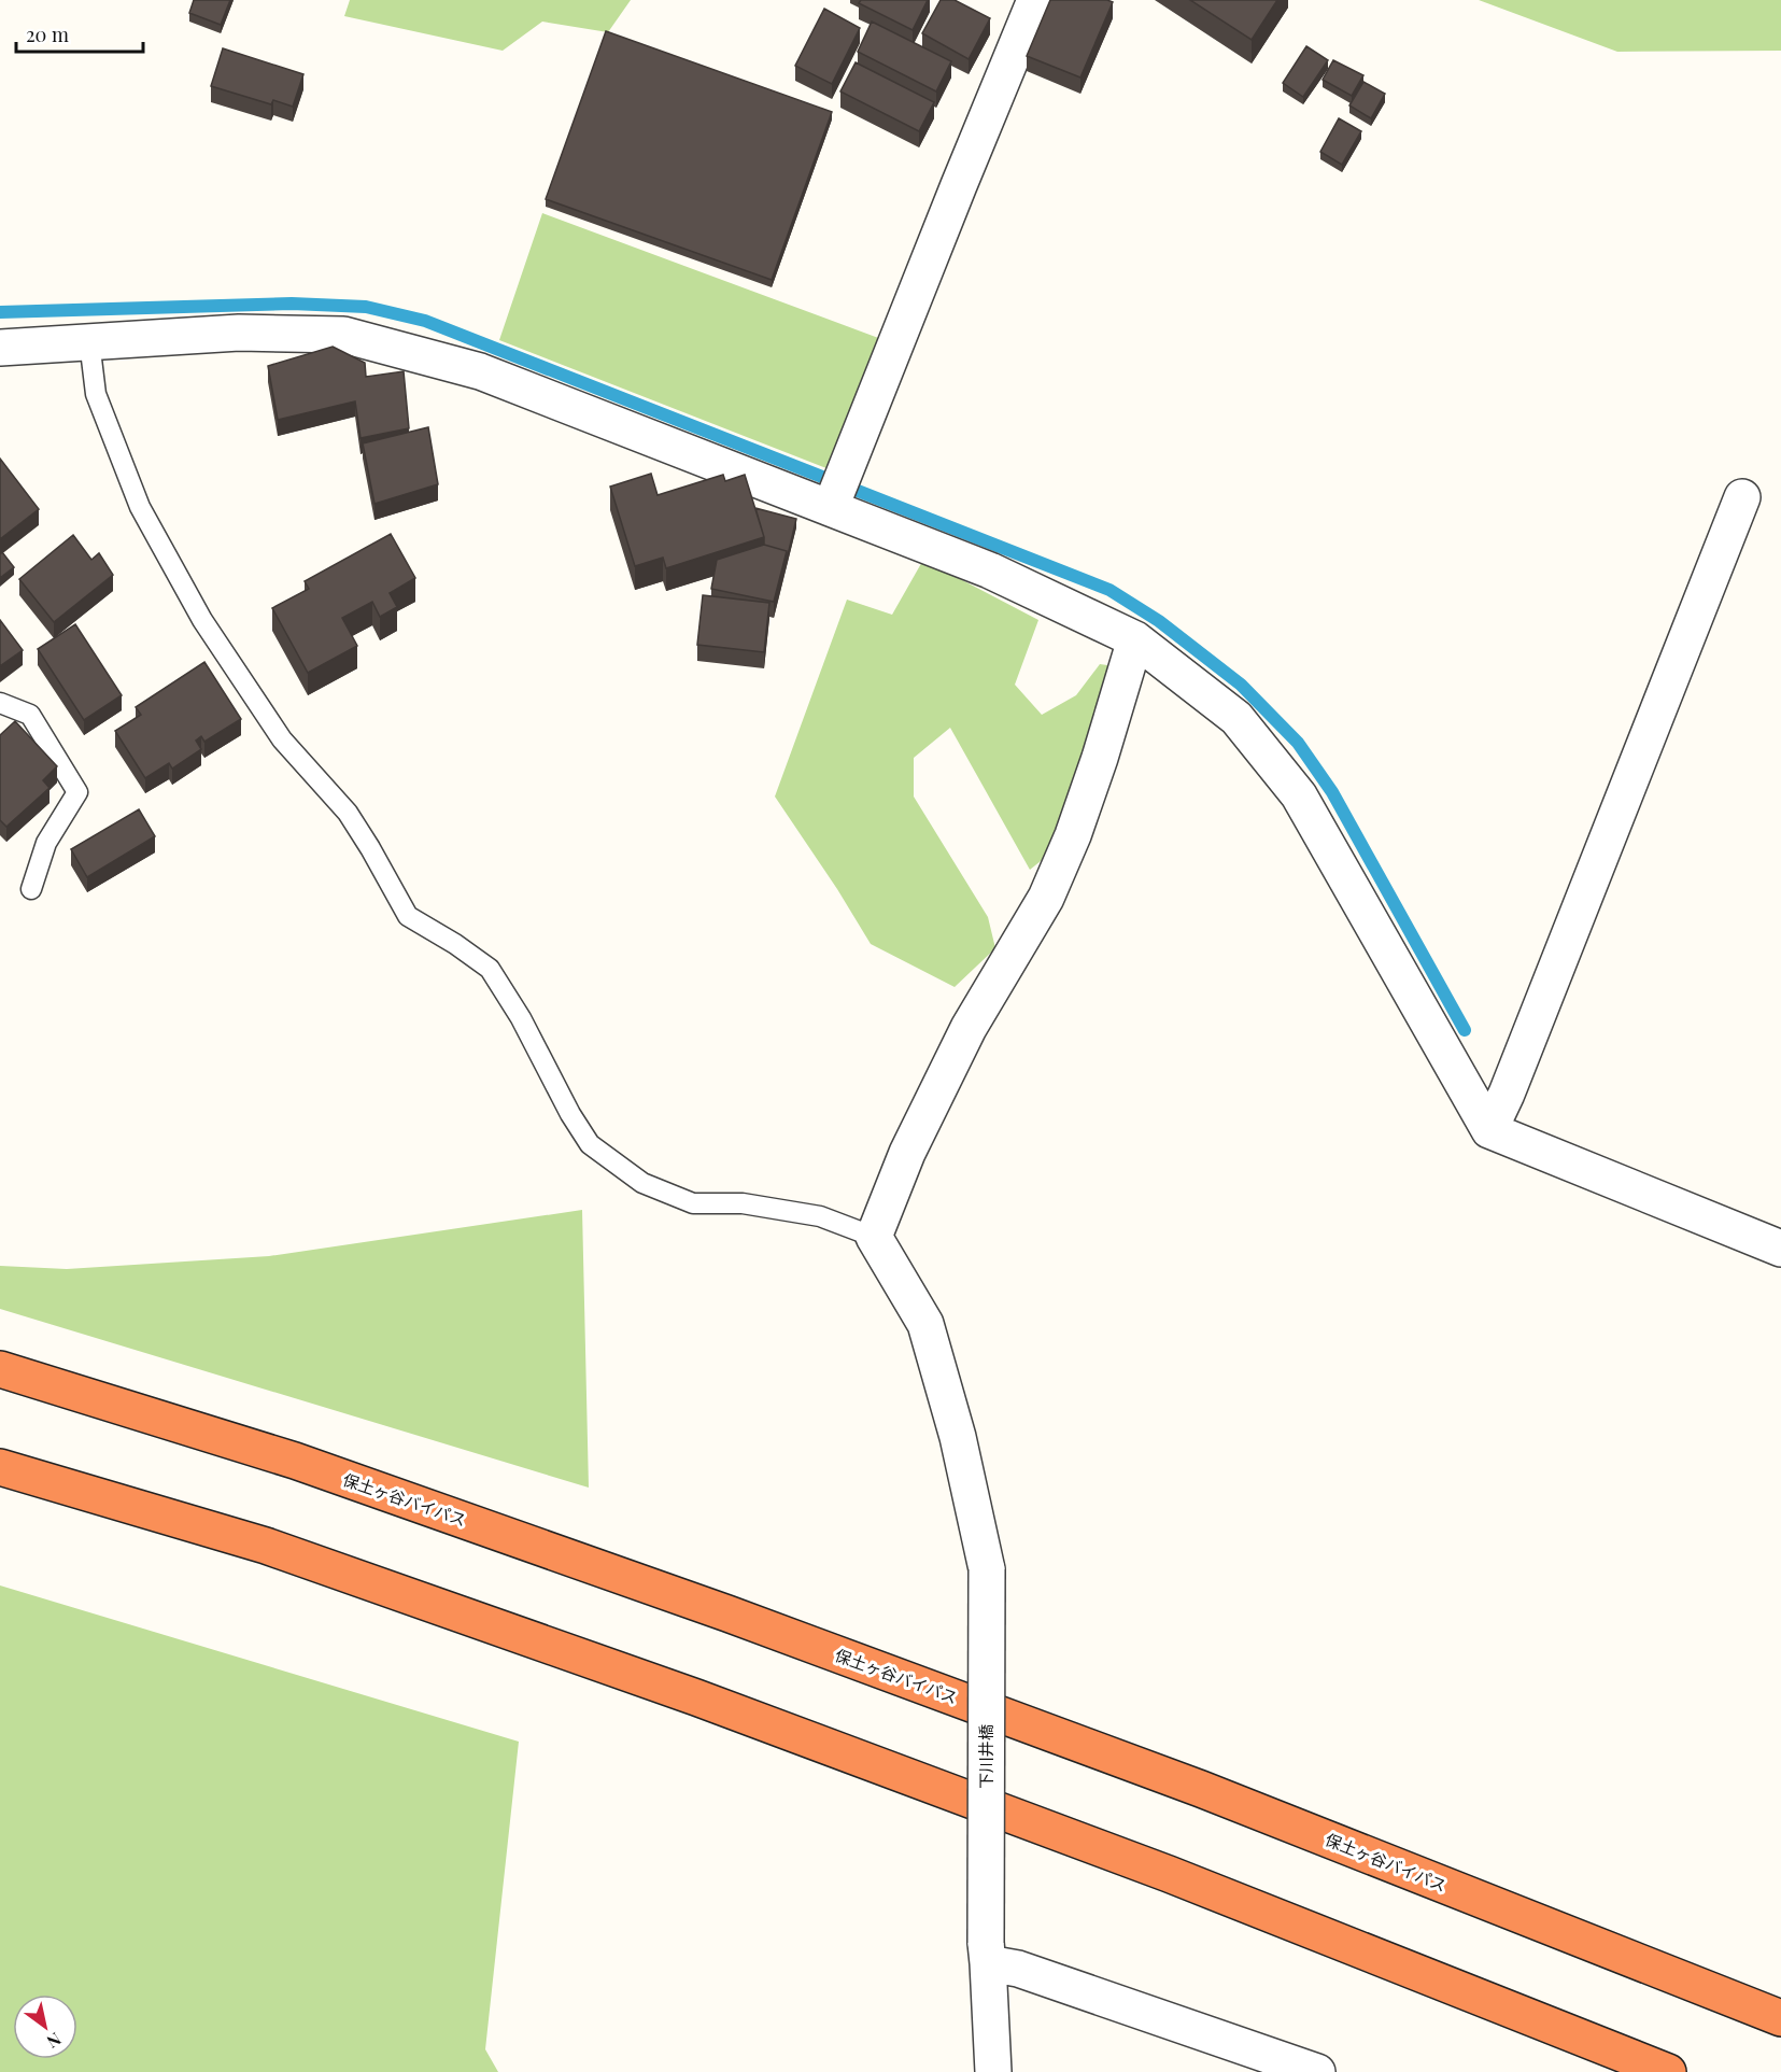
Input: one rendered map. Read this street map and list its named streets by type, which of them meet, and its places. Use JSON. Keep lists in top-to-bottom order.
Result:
{
  "streets": {
    "highway": ["保土ヶ谷バイパス"],
    "street": ["下川井橋"]
  },
  "scale_bar": "20 m",
  "north": "bottom right"
}
